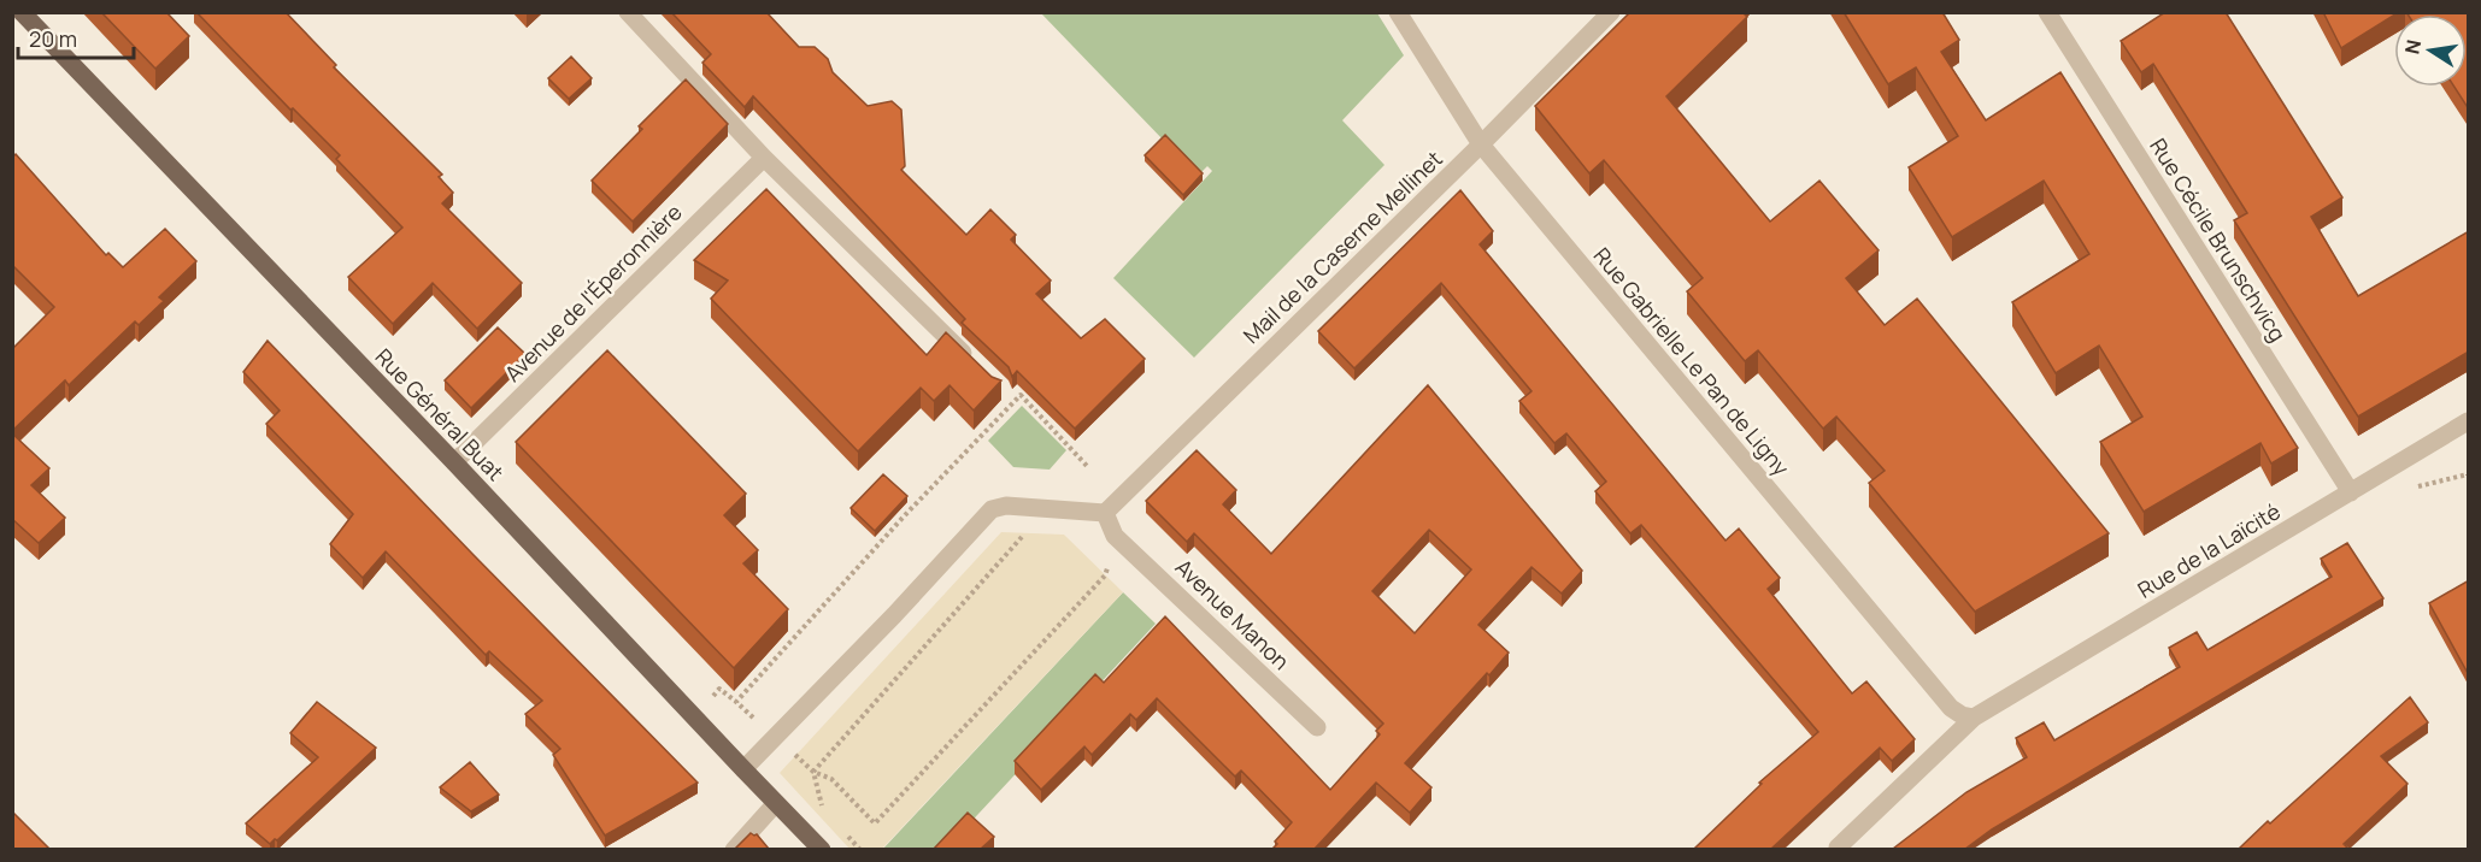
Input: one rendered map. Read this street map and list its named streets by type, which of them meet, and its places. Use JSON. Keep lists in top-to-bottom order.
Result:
{
  "streets": {
    "main road": ["Rue Général Buat"],
    "street": [
      "Rue Cécile Brunschvicg",
      "Mail de la Caserne Mellinet",
      "Avenue de l'Éperonnière",
      "Rue Gabrielle Le Pan de Ligny",
      "Rue de la Laïcité",
      "Avenue Manon"
    ]
  },
  "crossings": [
    ["Rue Cécile Brunschvicg", "Rue de la Laïcité"],
    ["Mail de la Caserne Mellinet", "Rue Gabrielle Le Pan de Ligny"],
    ["Avenue de l'Éperonnière", "Rue Général Buat"],
    ["Rue Gabrielle Le Pan de Ligny", "Rue de la Laïcité"]
  ],
  "scale_bar": "20 m",
  "north": "left"
}
